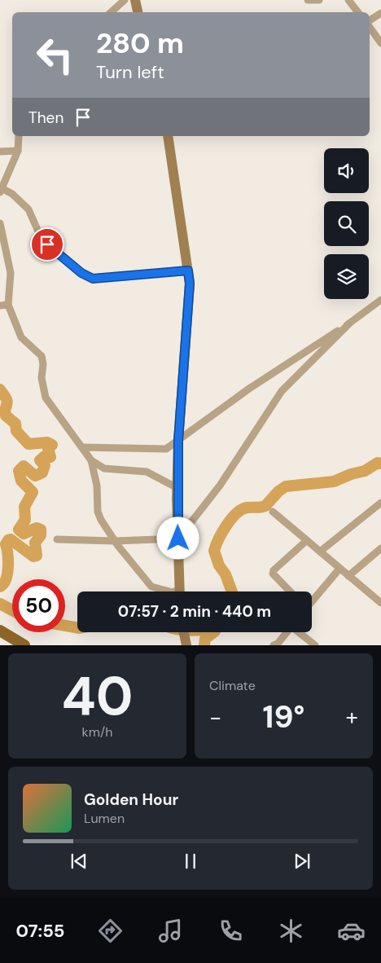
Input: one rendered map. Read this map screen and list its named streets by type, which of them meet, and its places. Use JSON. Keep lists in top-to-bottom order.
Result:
{
  "page": {
    "turn": ["280 m", "Turn left"],
    "then": "Then",
    "limit": "50",
    "trip": "07:57 · 2 min · 440 m",
    "tile": [
      ["40", "km/h"],
      "Climate"
    ],
    "heat": ["−", "19°", "+"],
    "song": ["Golden Hour", "Lumen"],
    "tabs": "07:55"
  }
}
